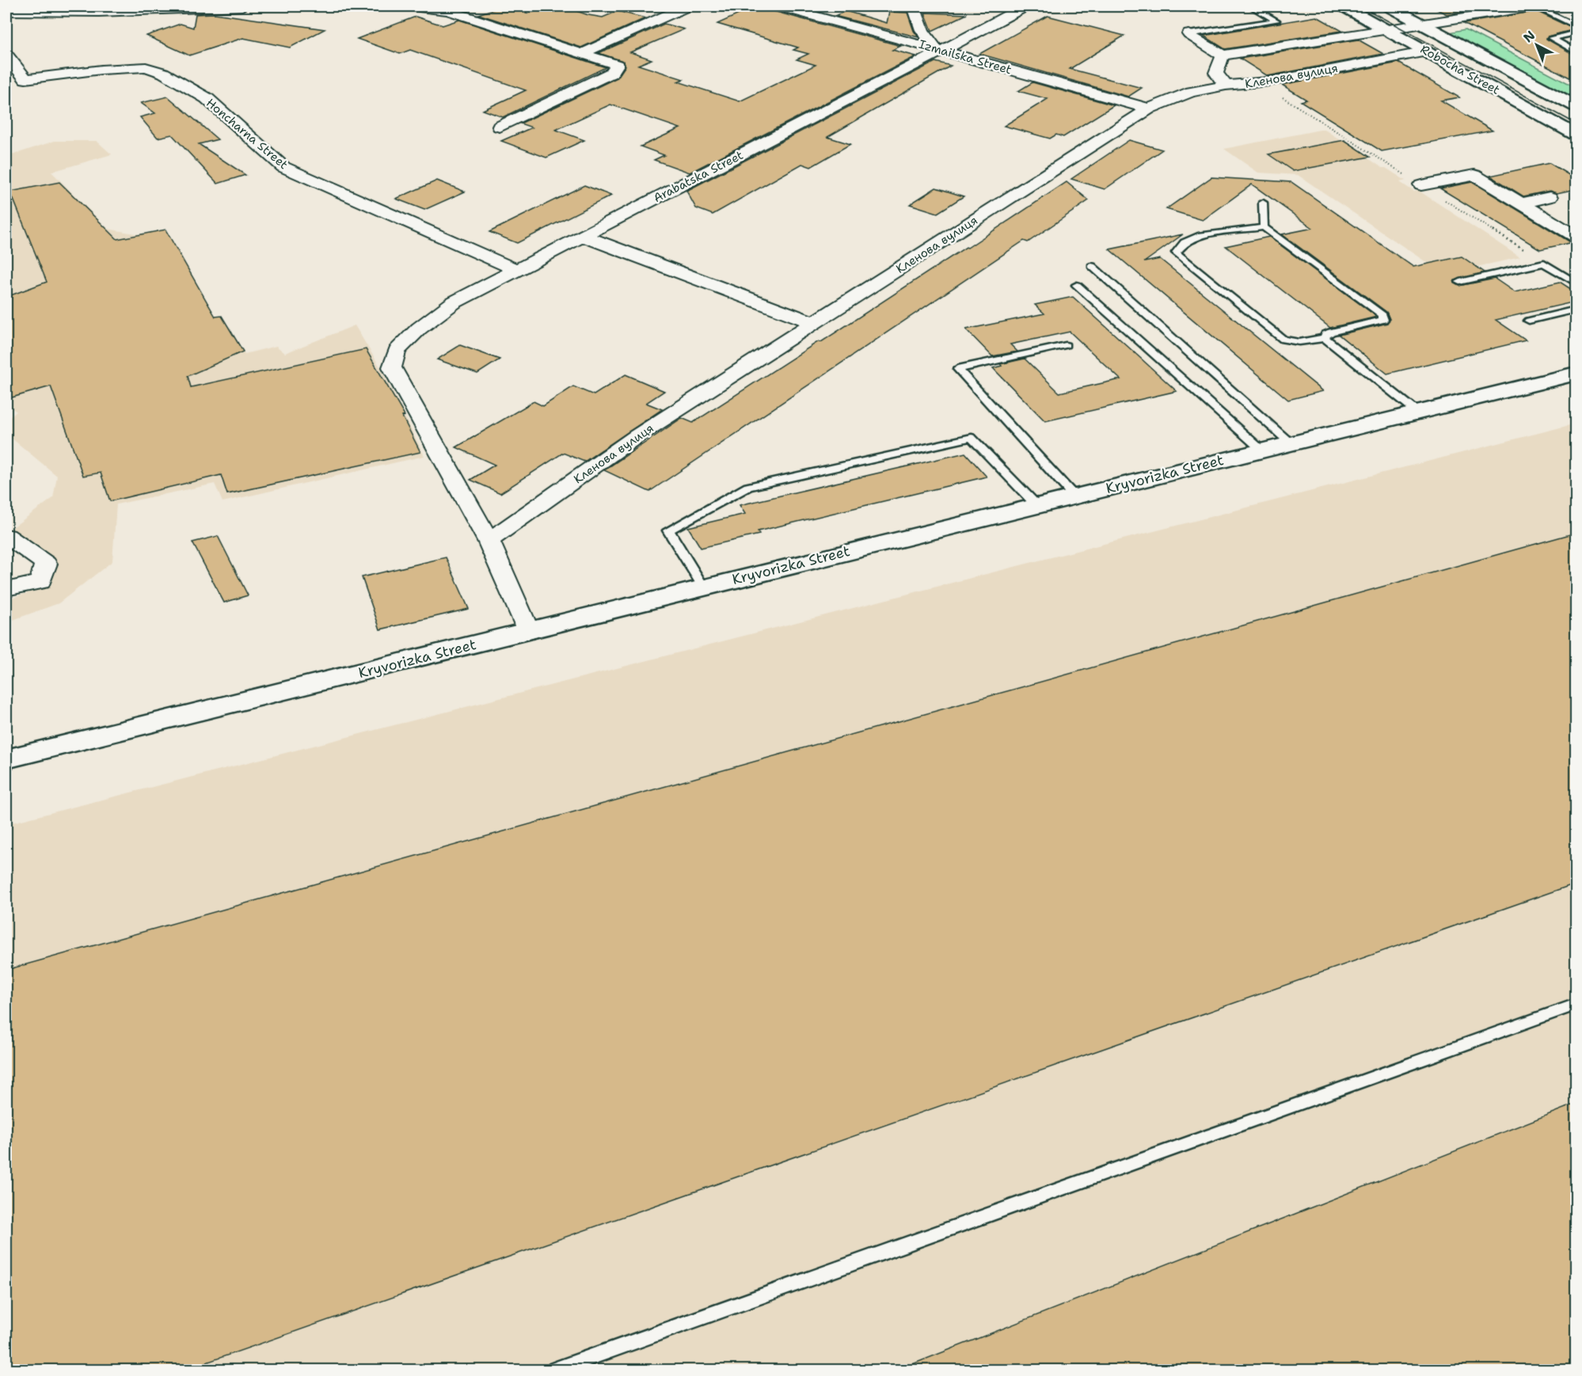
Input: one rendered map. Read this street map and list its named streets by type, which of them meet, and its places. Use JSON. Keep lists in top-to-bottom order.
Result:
{
  "streets": {
    "main road": ["Robocha Street", "Kryvorizka Street"],
    "street": [
      "Izmailska Street",
      "Кленова вулиця",
      "Honcharna Street",
      "Arabatska Street"
    ]
  },
  "crossings": [
    ["Izmailska Street", "Кленова вулиця"],
    ["Izmailska Street", "Arabatska Street"],
    ["Robocha Street", "Кленова вулиця"],
    ["Кленова вулиця", "Arabatska Street"],
    ["Honcharna Street", "Arabatska Street"]
  ],
  "north": "top left"
}
